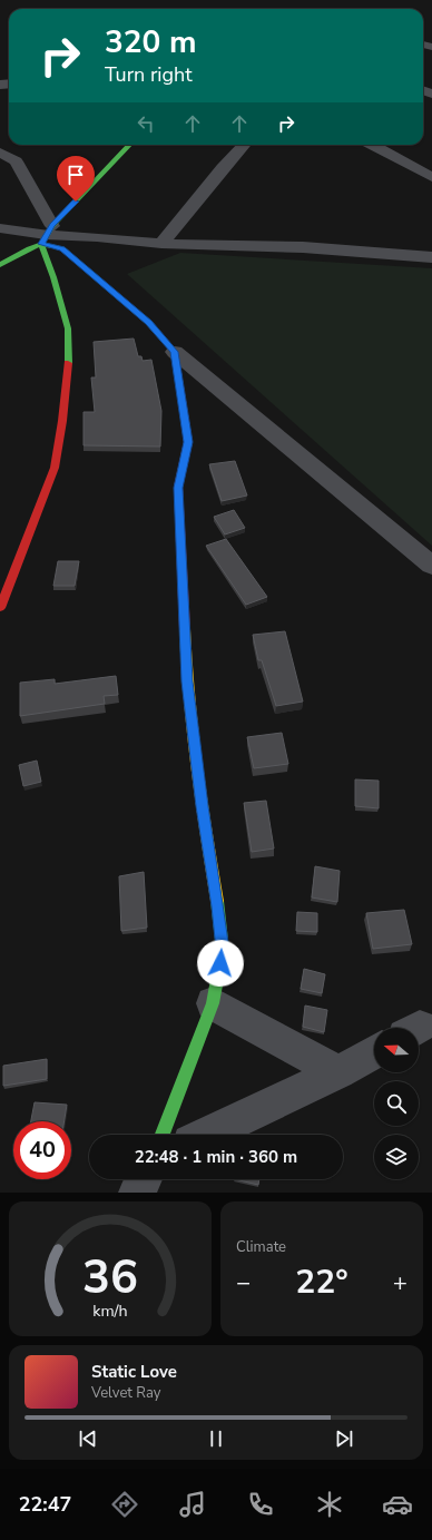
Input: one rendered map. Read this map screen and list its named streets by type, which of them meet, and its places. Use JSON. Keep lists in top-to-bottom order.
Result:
{
  "north": "left",
  "page": {
    "turn": ["320 m", "Turn right"],
    "limit": "40",
    "trip": "22:48 · 1 min · 360 m",
    "tile": "Climate",
    "heat": ["−", "22°", "+"],
    "song": ["Static Love", "Velvet Ray"],
    "tabs": "22:47",
    "gauge": ["36", "km/h"]
  }
}
